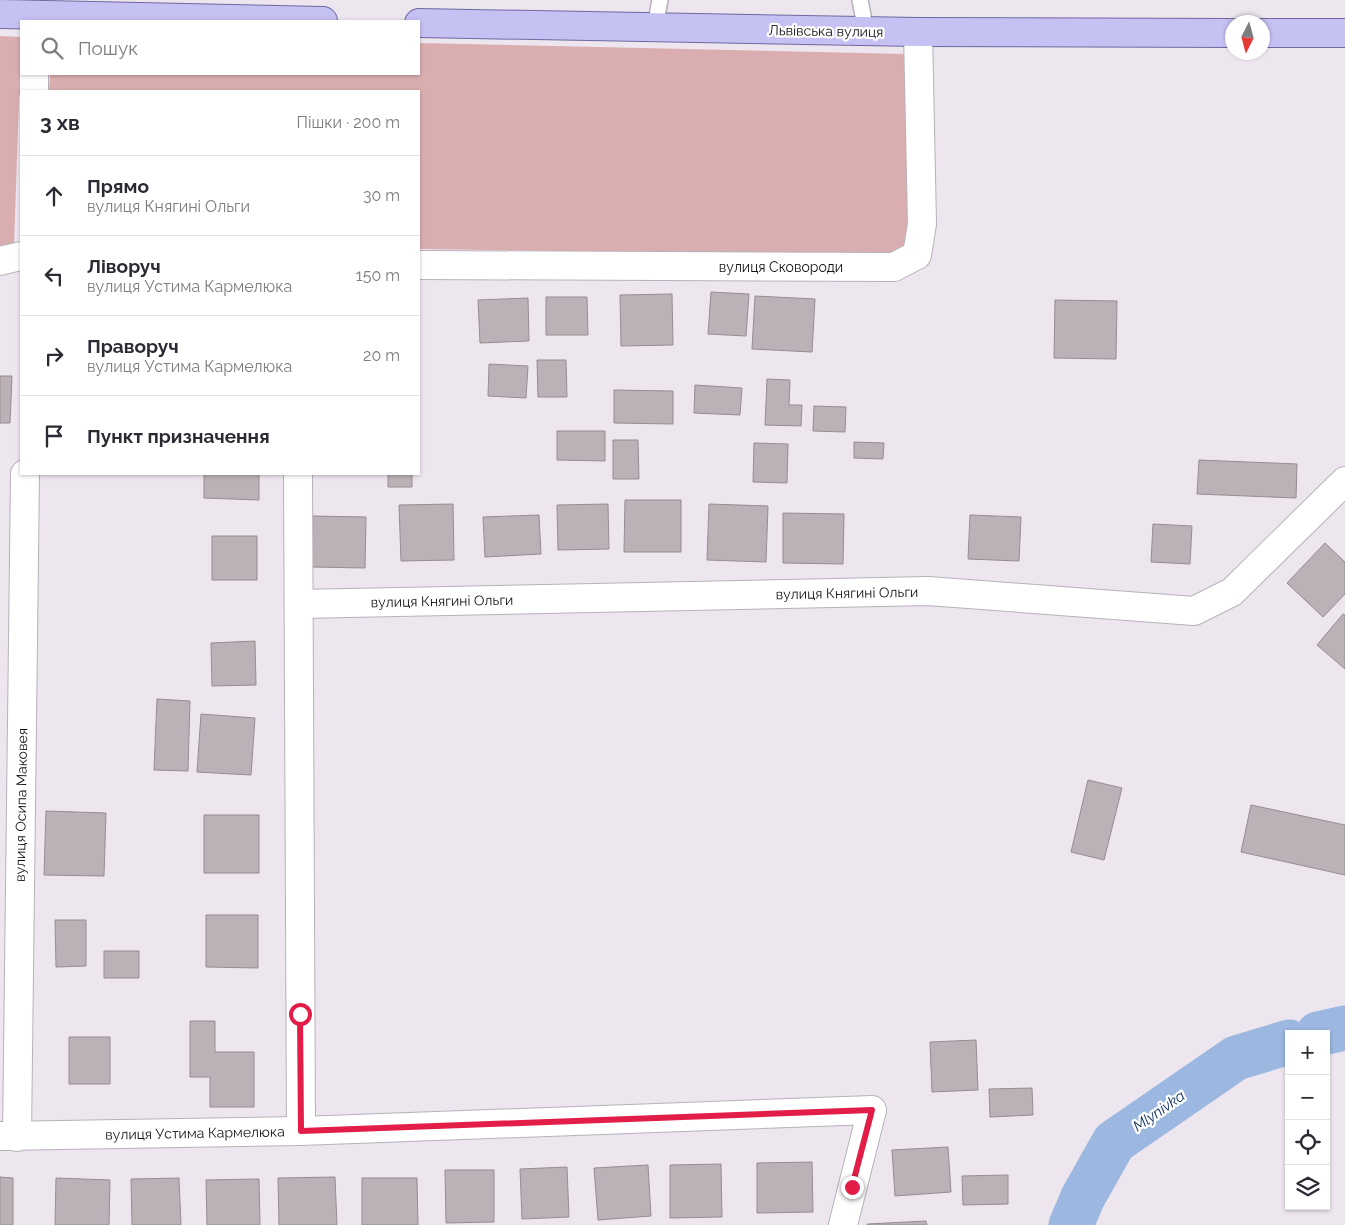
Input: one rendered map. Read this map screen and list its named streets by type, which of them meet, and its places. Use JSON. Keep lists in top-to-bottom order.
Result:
{
  "streets": {
    "main road": ["Львівська вулиця"],
    "street": [
      "вулиця Сковороди",
      "вулиця Княгині Ольги",
      "вулиця Осипа Маковея",
      "вулиця Устима Кармелюка"
    ]
  },
  "crossings": [
    ["Львівська вулиця", "вулиця Сковороди"],
    ["вулиця Осипа Маковея", "вулиця Устима Кармелюка"]
  ],
  "water": ["Mlynivka"],
  "north": "bottom",
  "page": {
    "search": "Пошук",
    "heading": ["3 хв", "Пішки · 200 m"],
    "list": [
      ["Прямо", "вулиця Княгині Ольги", "30 m"],
      ["Ліворуч", "вулиця Устима Кармелюка", "150 m"],
      ["Праворуч", "вулиця Устима Кармелюка", "20 m"],
      "Пункт призначення"
    ],
    "map_buttons": ["+", "−"]
  }
}
